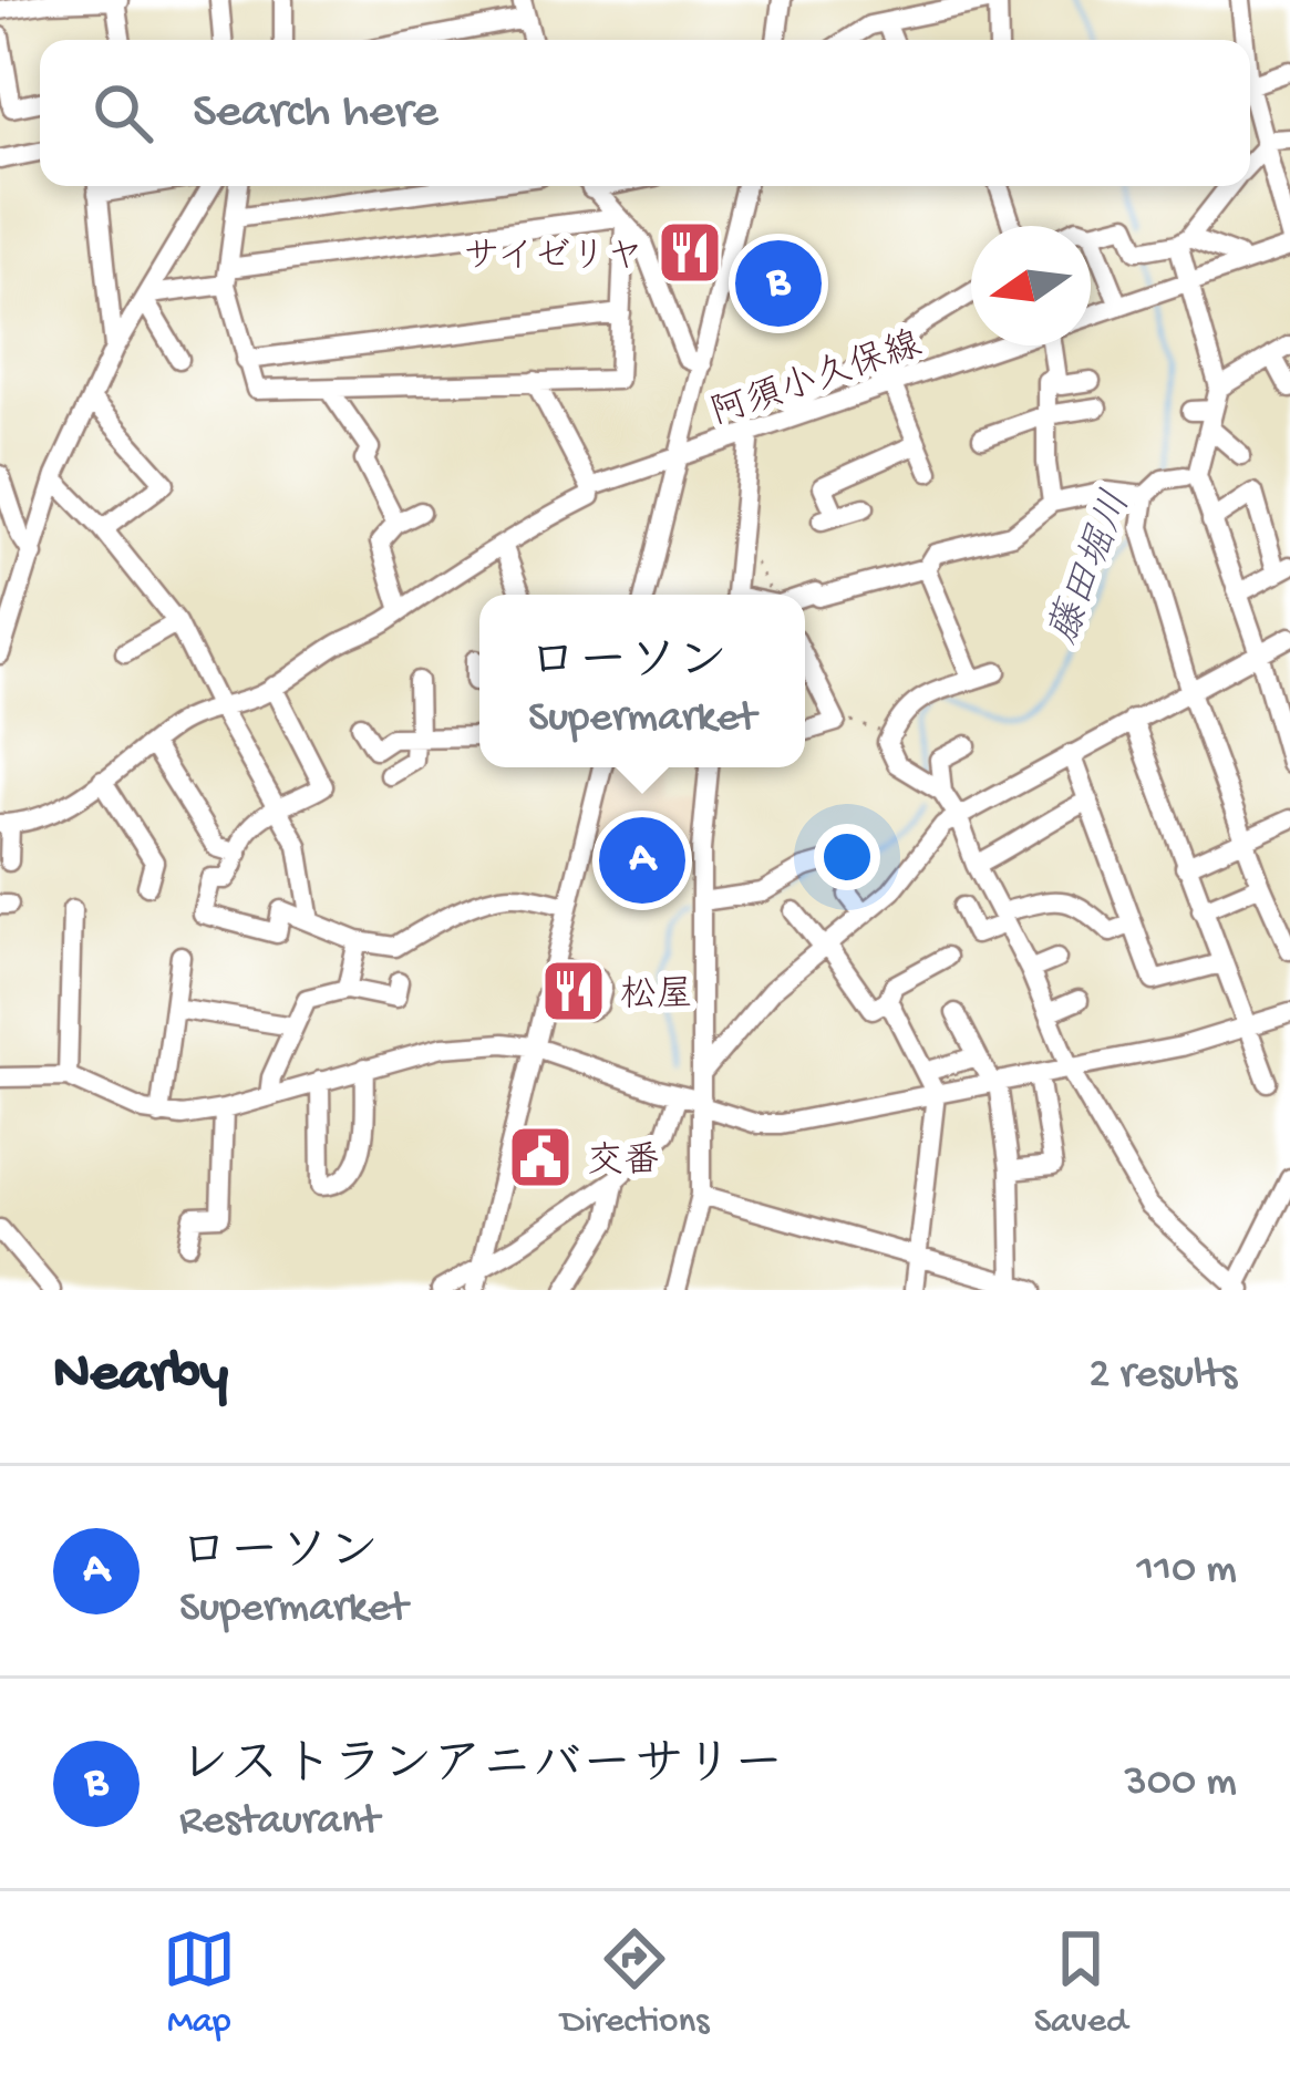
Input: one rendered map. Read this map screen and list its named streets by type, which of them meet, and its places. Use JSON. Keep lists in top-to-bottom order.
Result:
{
  "streets": {
    "street": ["阿須小久保線"]
  },
  "water": ["藤田堀川"],
  "places": {
    "restaurant": ["サイゼリヤ", "松屋"],
    "public building": ["交番"]
  },
  "north": "left",
  "page": {
    "search": "Search here",
    "pins": ["B", "A"],
    "popup": ["ローソン", "Supermarket"],
    "heading": ["Nearby", "2 results"],
    "list": [
      {
        "mark": "A",
        "name": "ローソン",
        "note": "Supermarket",
        "value": "110 m"
      },
      {
        "mark": "B",
        "name": "レストランアニバーサリー",
        "note": "Restaurant",
        "value": "300 m"
      }
    ],
    "nav": ["Map", "Directions", "Saved"]
  }
}
